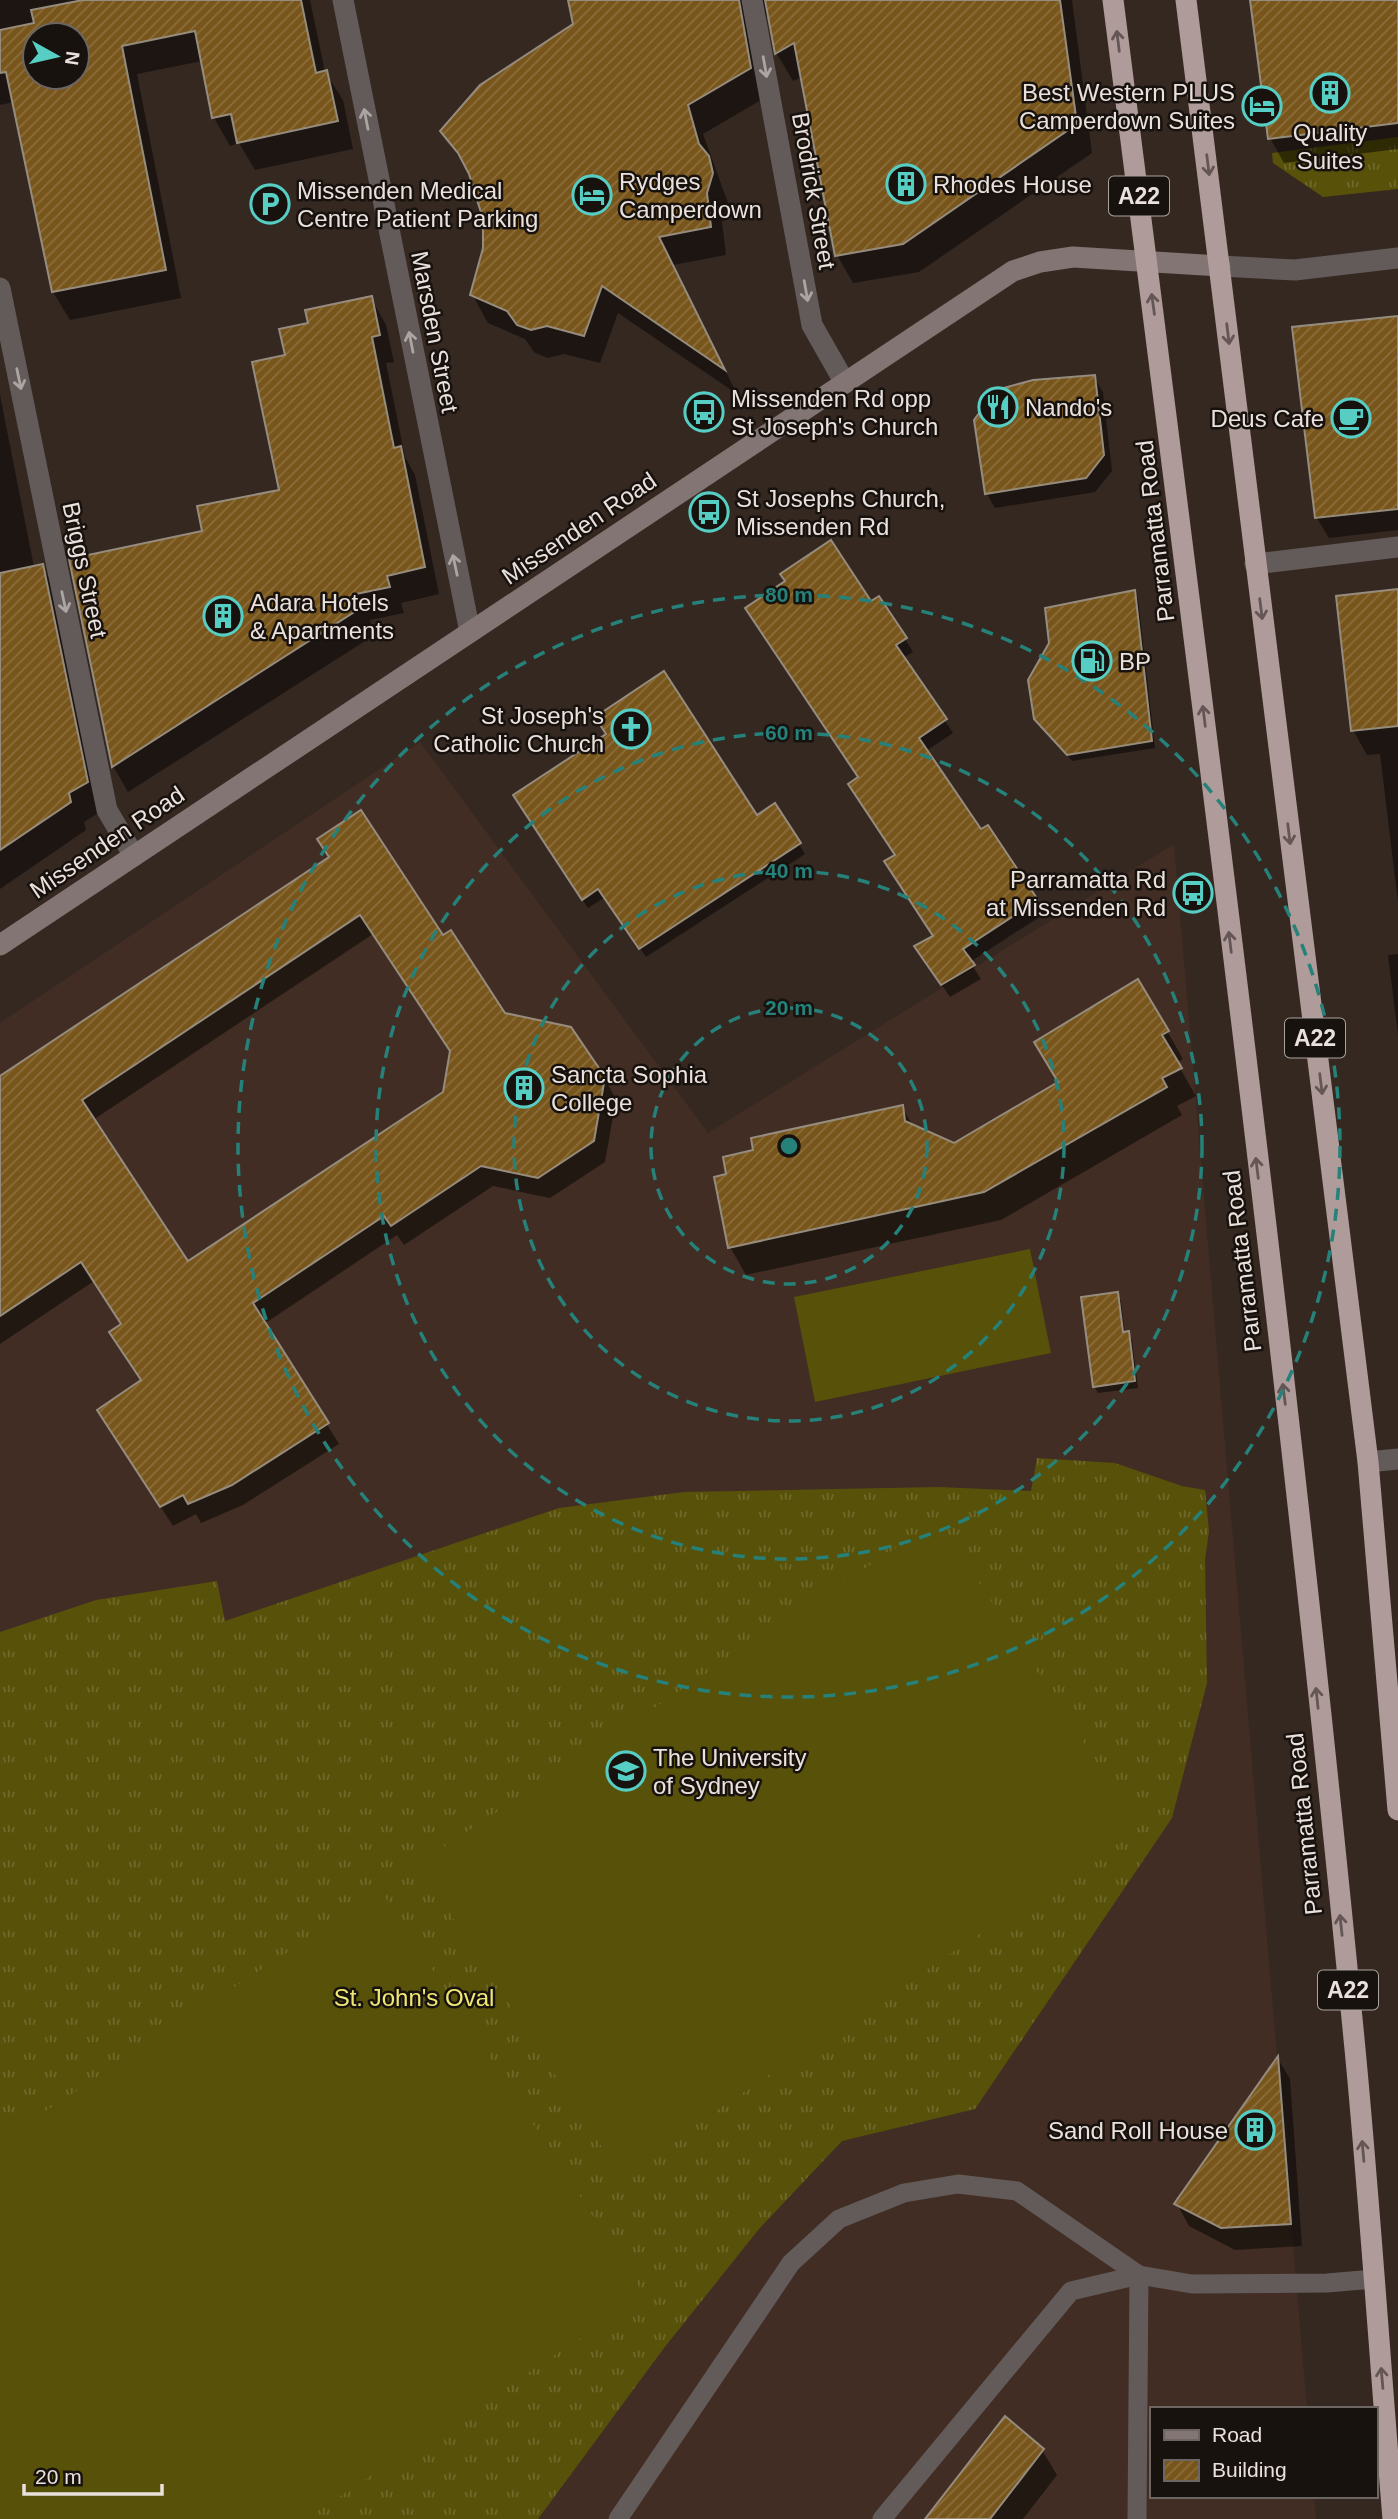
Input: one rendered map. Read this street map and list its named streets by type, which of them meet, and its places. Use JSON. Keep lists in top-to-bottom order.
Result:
{
  "streets": {
    "highway": ["A22", "Parramatta Road"],
    "street": [
      "Brodrick Street",
      "Marsden Street",
      "Missenden Road",
      "Briggs Street"
    ]
  },
  "crossings": [
    ["Brodrick Street", "Missenden Road"],
    ["A22", "Missenden Road"],
    ["Marsden Street", "Missenden Road"],
    ["Missenden Road", "Parramatta Road"],
    ["Missenden Road", "Briggs Street"]
  ],
  "one_way": ["Brodrick Street", "Marsden Street", "Briggs Street"],
  "parks": ["St. John's Oval"],
  "places": {
    "building": [
      "Quality Suites",
      "Rhodes House",
      "Adara Hotels & Apartments",
      "Sancta Sophia College",
      "Sand Roll House"
    ],
    "hotel": ["Best Western PLUS Camperdown Suites", "Rydges Camperdown"],
    "parking": ["Missenden Medical Centre Patient Parking"],
    "restaurant": ["Nando's"],
    "bus stop": ["Missenden Rd opp St Joseph's Church", "St Josephs Church, Missenden Rd", "Parramatta Rd at Missenden Rd"],
    "cafe": ["Deus Cafe"],
    "fuel station": ["BP"],
    "church": ["St Joseph's Catholic Church"],
    "school or university": ["The University of Sydney"]
  },
  "legend": ["Road", "Building"],
  "scale_bar": "20 m",
  "north": "right",
  "rings": [
    "80 m",
    "60 m",
    "40 m",
    "20 m"
  ]
}
